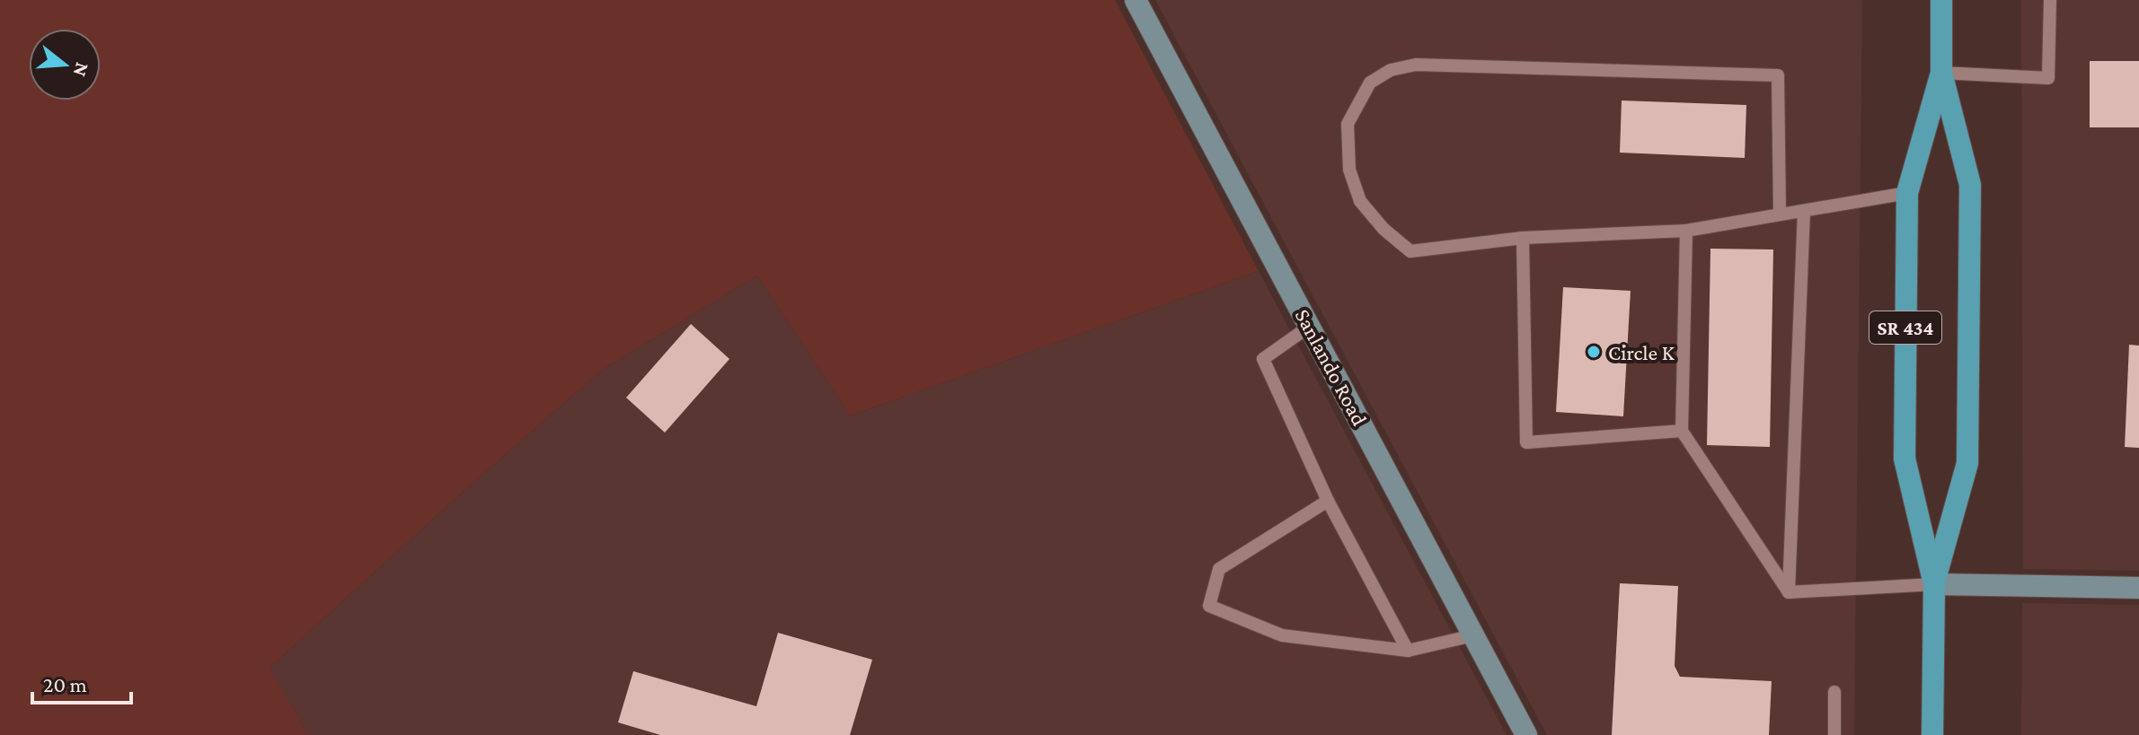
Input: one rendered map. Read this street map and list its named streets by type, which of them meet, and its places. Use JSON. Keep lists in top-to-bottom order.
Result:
{
  "streets": {
    "main road": ["SR 434"],
    "street": ["Sanlando Road"]
  },
  "places": ["Circle K"],
  "scale_bar": "20 m",
  "north": "right"
}
